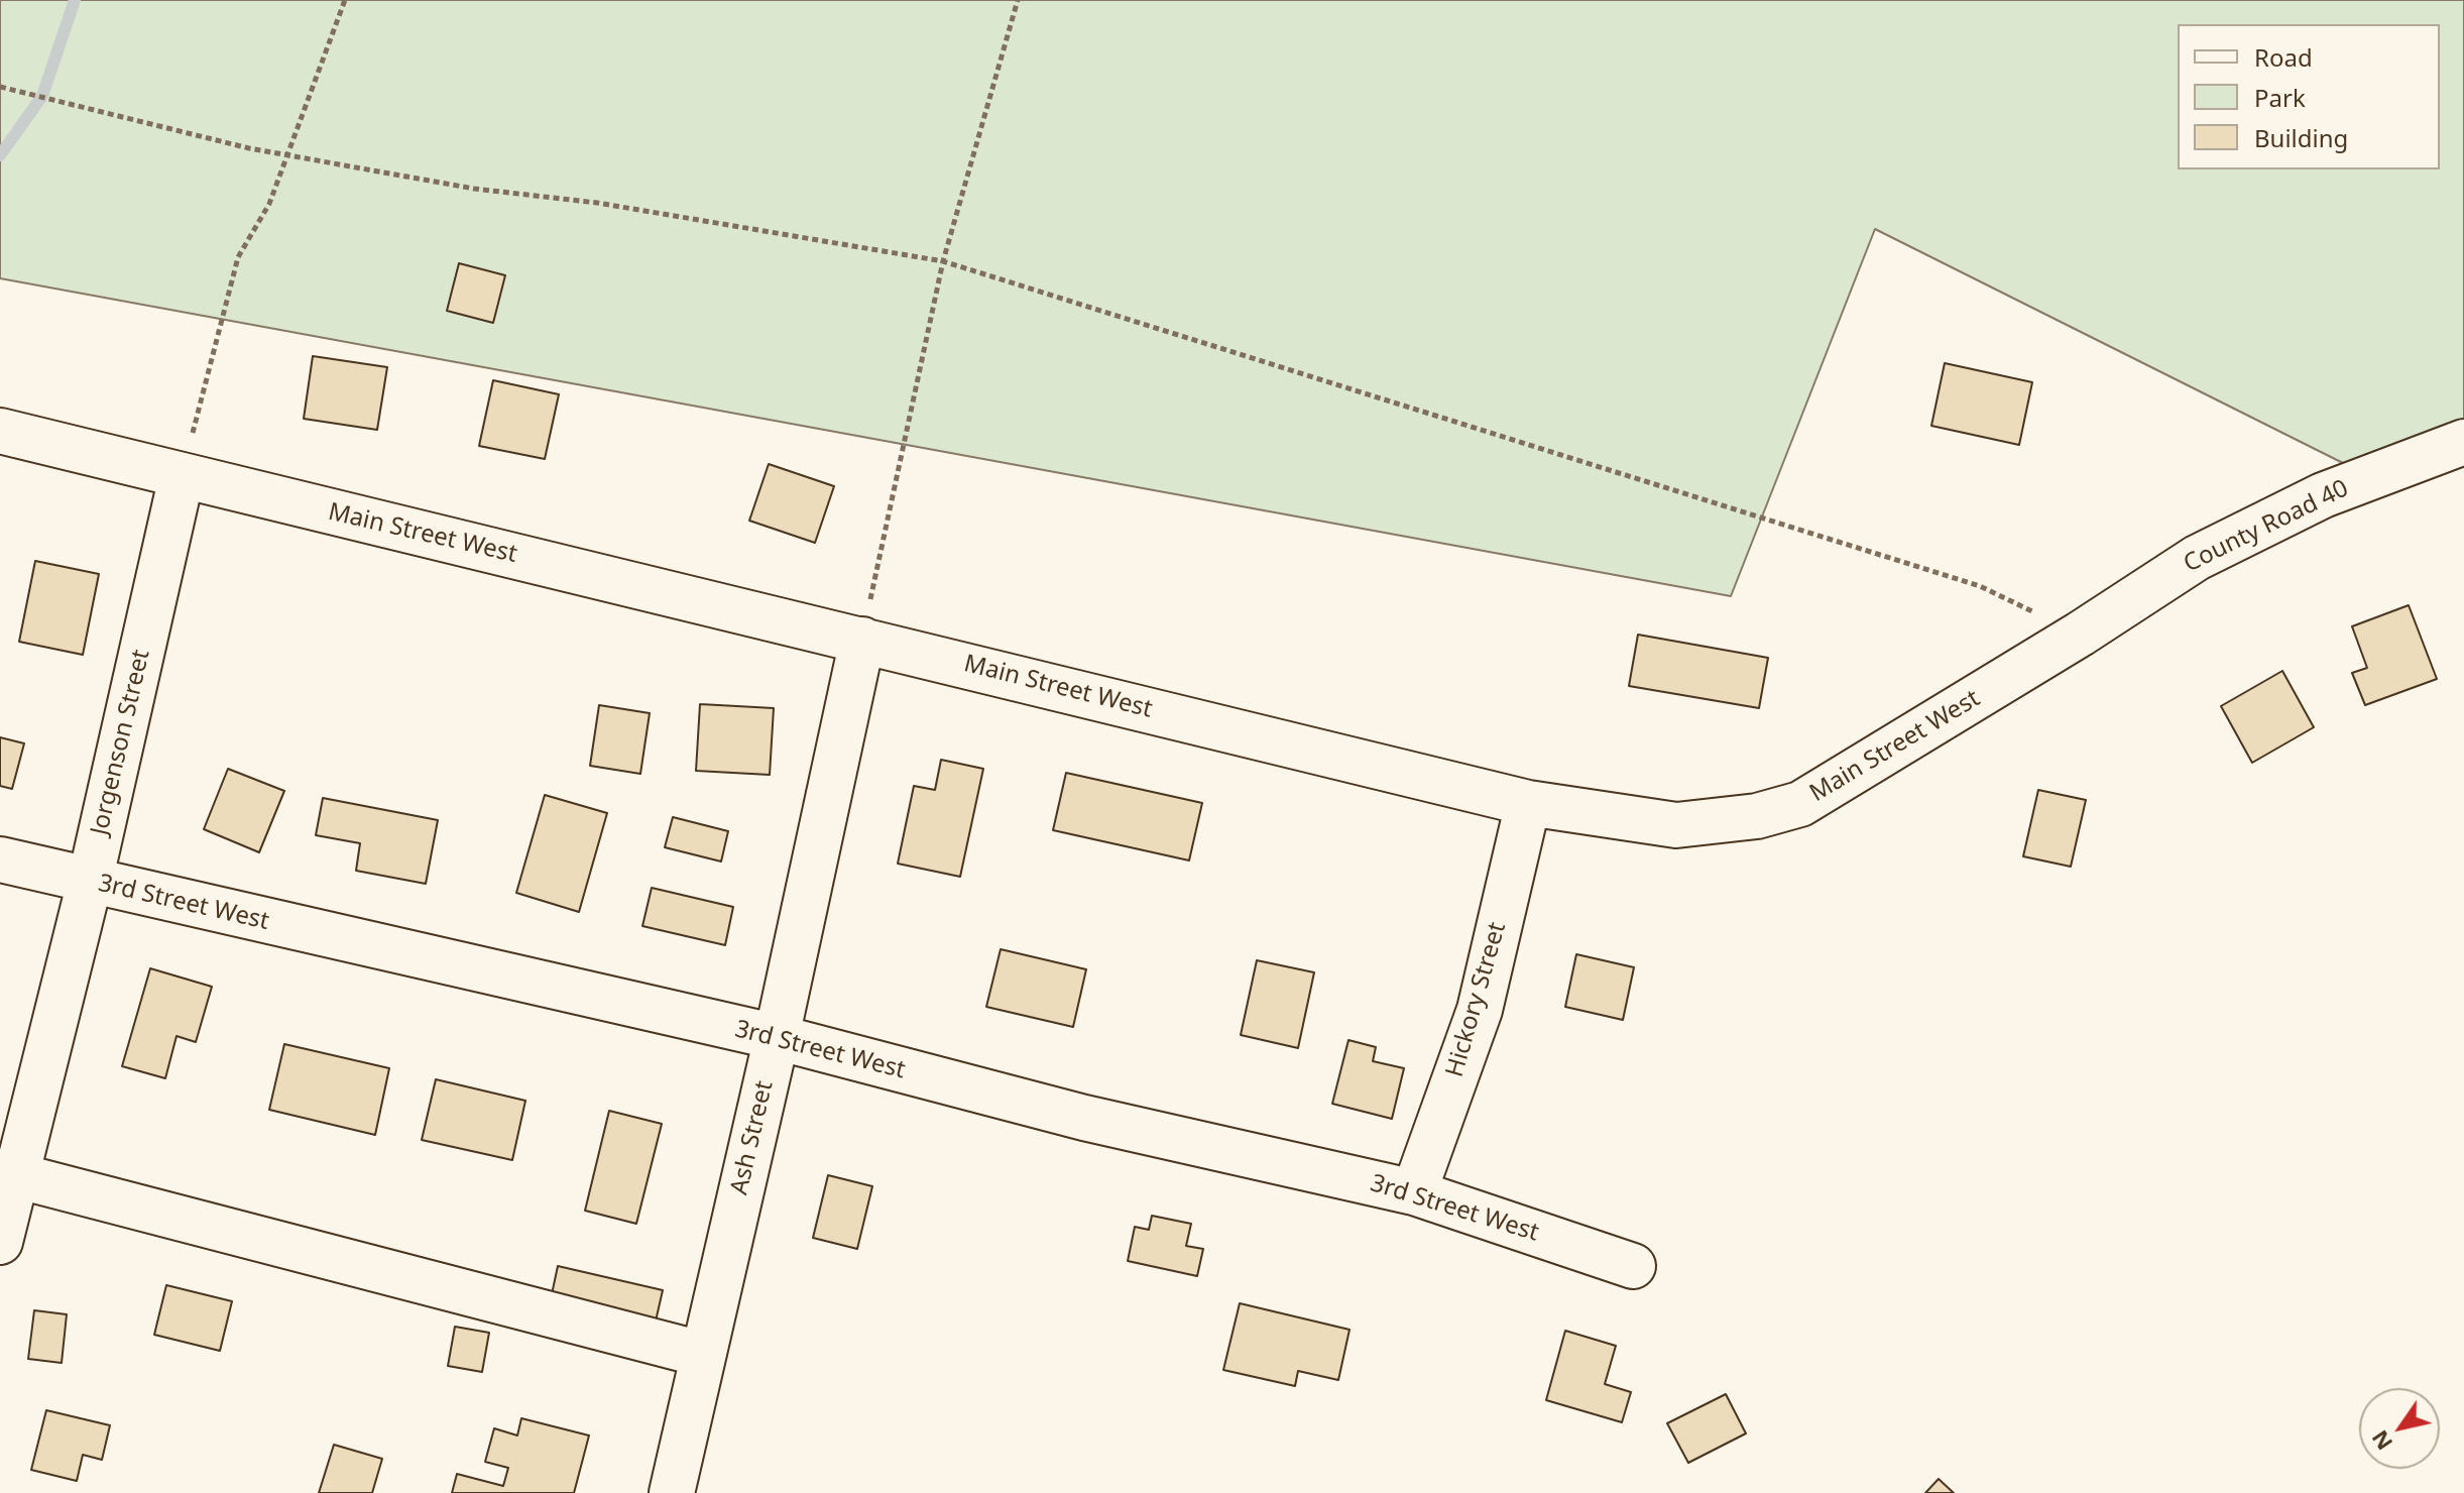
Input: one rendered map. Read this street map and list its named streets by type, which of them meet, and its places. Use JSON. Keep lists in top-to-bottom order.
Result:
{
  "streets": {
    "street": [
      "County Road 40",
      "Main Street West",
      "Jorgenson Street",
      "3rd Street West",
      "Hickory Street",
      "Ash Street"
    ]
  },
  "crossings": [
    ["County Road 40", "Main Street West"],
    ["Main Street West", "Jorgenson Street"],
    ["Main Street West", "Hickory Street"],
    ["Main Street West", "Ash Street"],
    ["Jorgenson Street", "3rd Street West"],
    ["3rd Street West", "Hickory Street"],
    ["3rd Street West", "Ash Street"]
  ],
  "legend": ["Road", "Park", "Building"],
  "north": "bottom left"
}
